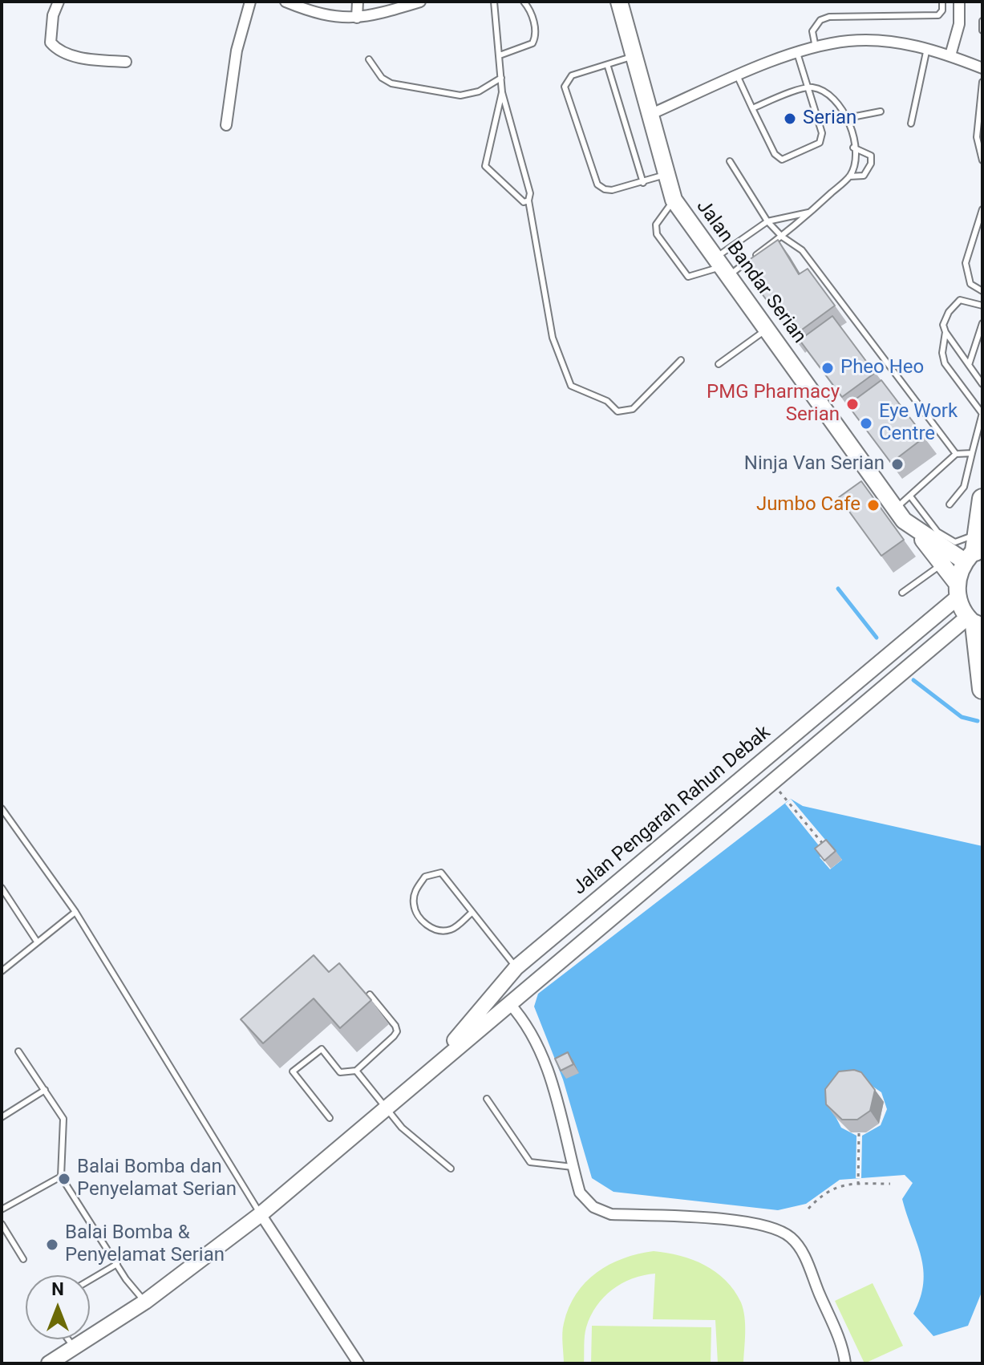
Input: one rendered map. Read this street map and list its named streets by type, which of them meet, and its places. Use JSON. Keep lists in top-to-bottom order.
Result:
{
  "streets": {
    "main road": ["Jalan Bandar Serian"],
    "street": ["Jalan Pengarah Rahun Debak"]
  },
  "crossings": [
    ["Jalan Bandar Serian", "Jalan Pengarah Rahun Debak"]
  ],
  "places": [
    "Serian",
    "Pheo Heo",
    "PMG Pharmacy Serian",
    "Eye Work Centre",
    "Ninja Van Serian",
    "Jumbo Cafe",
    "Balai Bomba dan Penyelamat Serian",
    "Balai Bomba & Penyelamat Serian"
  ],
  "north": "top"
}
